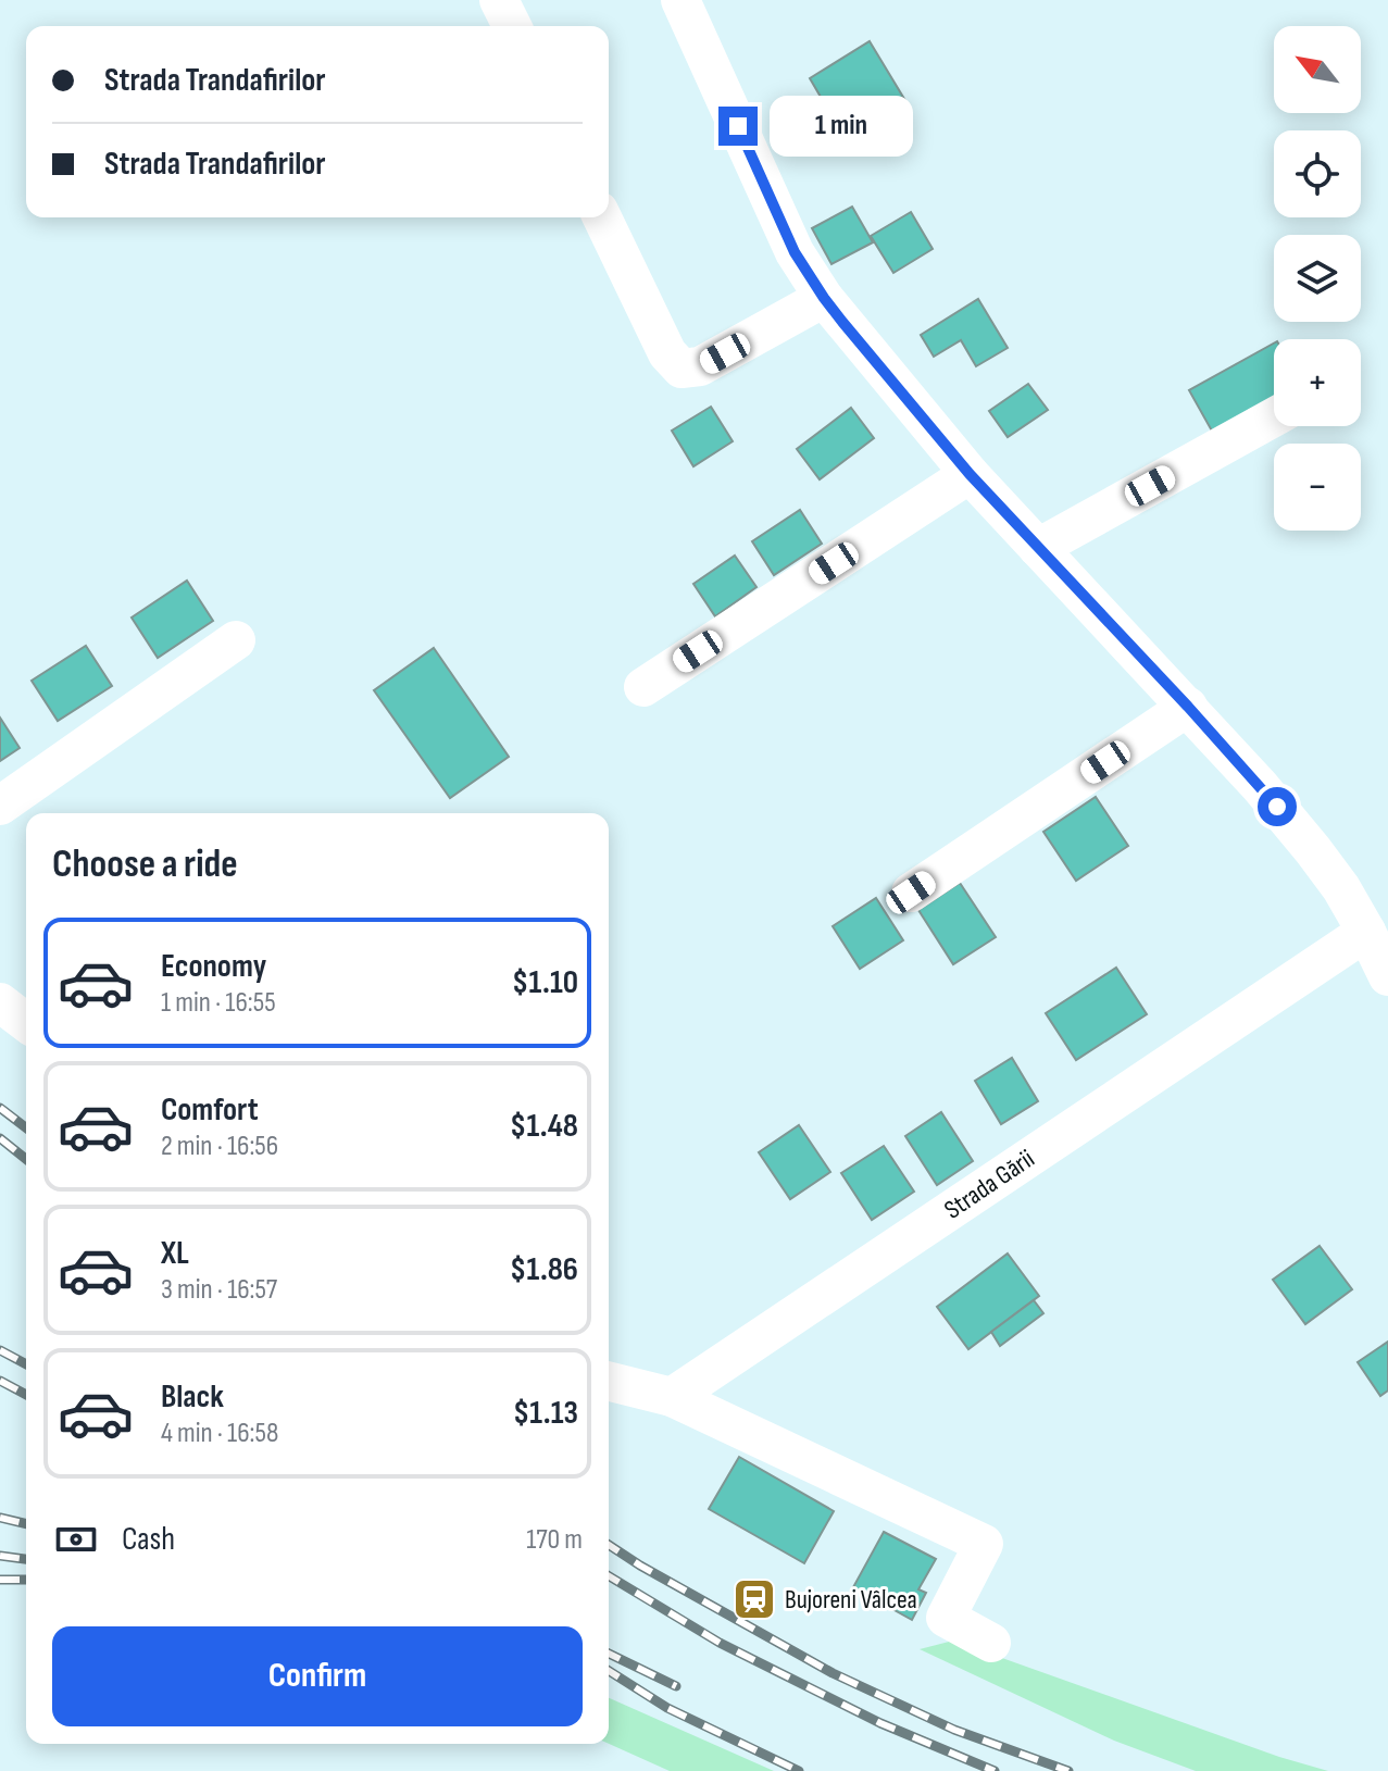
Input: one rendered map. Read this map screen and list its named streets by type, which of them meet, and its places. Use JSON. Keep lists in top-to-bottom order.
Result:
{
  "streets": {
    "street": ["Strada Gării"]
  },
  "places": {
    "station": ["Bujoreni Vâlcea"]
  },
  "north": "top left",
  "page": {
    "map_buttons": ["+", "−"],
    "banner": ["Strada Trandafirilor", "Strada Trandafirilor"],
    "bubble": "1 min",
    "heading": "Choose a ride",
    "list": [
      {
        "name": "Economy",
        "note": "1 min · 16:55",
        "value": "$1.10"
      },
      {
        "name": "Comfort",
        "note": "2 min · 16:56",
        "value": "$1.48"
      },
      {
        "name": "XL",
        "note": "3 min · 16:57",
        "value": "$1.86"
      },
      {
        "name": "Black",
        "note": "4 min · 16:58",
        "value": "$1.13"
      }
    ],
    "pay": ["Cash", "170 m"],
    "buttons": "Confirm"
  }
}
